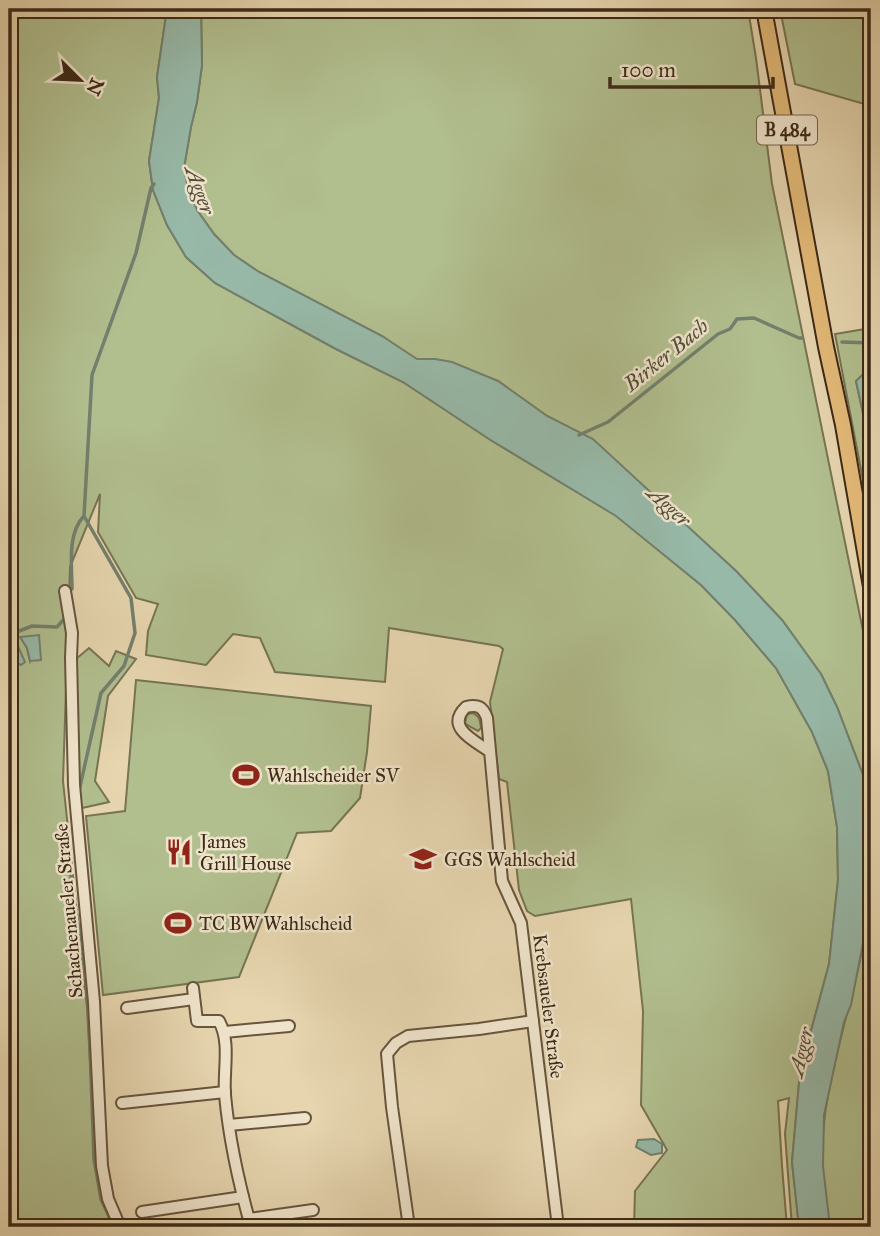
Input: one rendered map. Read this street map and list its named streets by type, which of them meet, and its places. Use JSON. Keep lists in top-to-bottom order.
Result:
{
  "streets": {
    "main road": ["B 484"],
    "street": ["Schachenaueler Straße", "Krebsaueler Straße"]
  },
  "water": ["Agger", "Birker Bach"],
  "places": {
    "sports": ["Wahlscheider SV", "TC BW Wahlscheid"],
    "restaurant": ["James Grill House"],
    "school or university": ["GGS Wahlscheid"]
  },
  "scale_bar": "100 m",
  "north": "bottom right"
}
